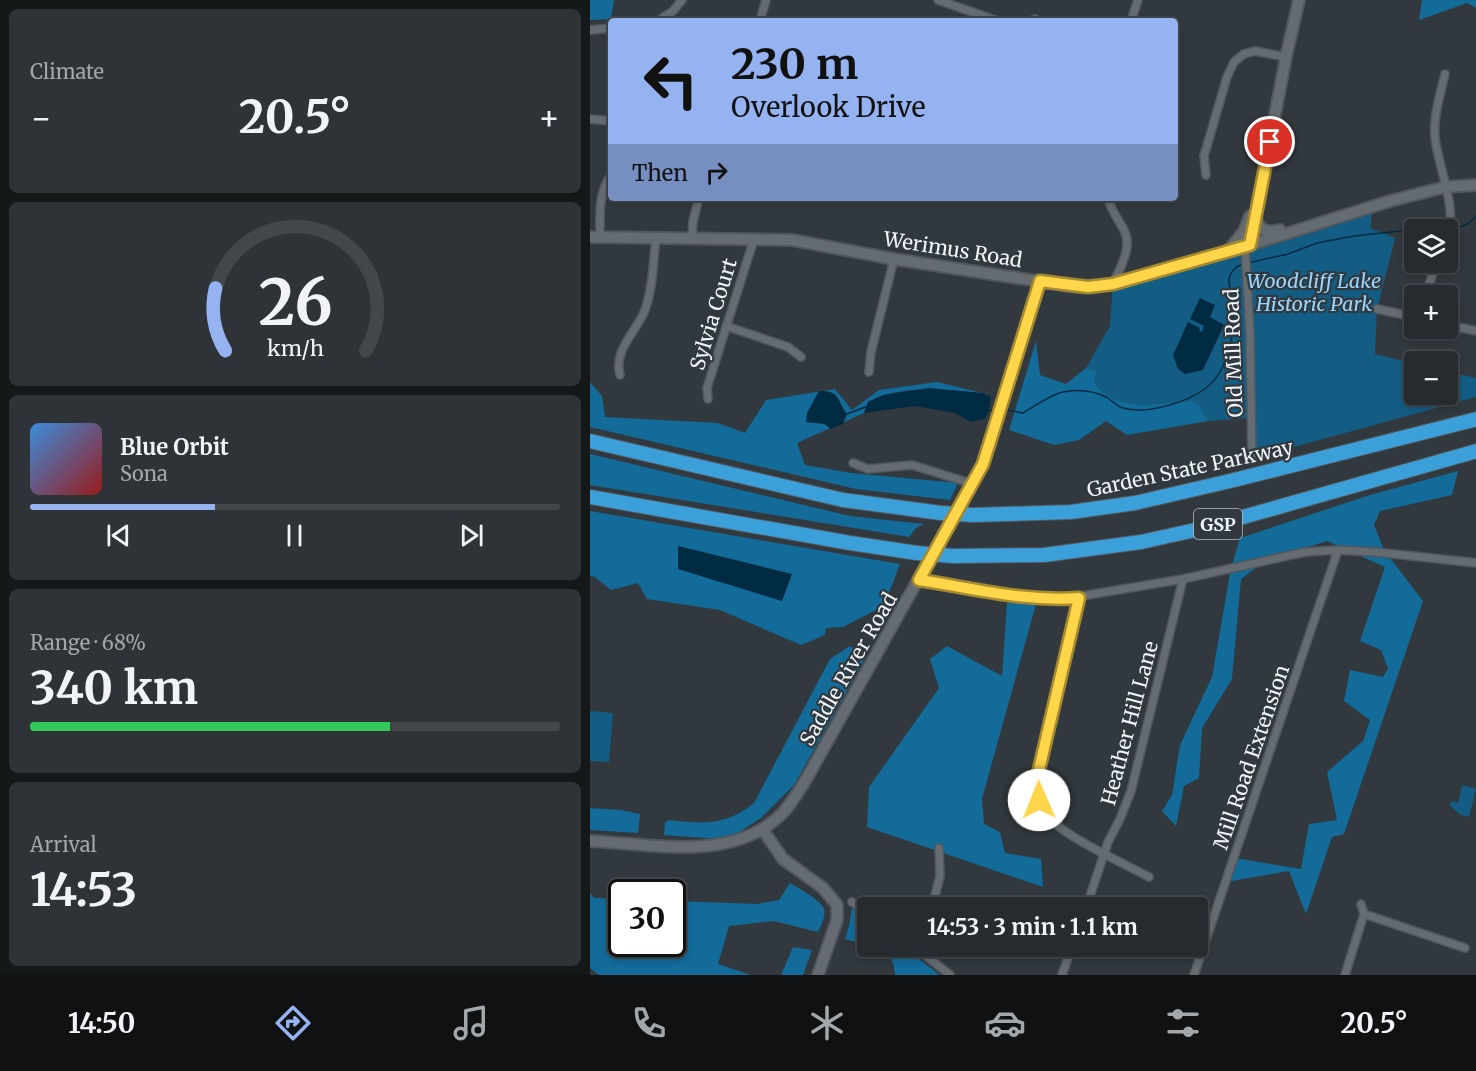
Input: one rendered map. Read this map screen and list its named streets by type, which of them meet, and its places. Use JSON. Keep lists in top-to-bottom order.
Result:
{
  "streets": {
    "highway": ["Garden State Parkway", "GSP"],
    "main road": ["Werimus Road", "Saddle River Road"],
    "street": [
      "Sylvia Court",
      "Old Mill Road",
      "Heather Hill Lane",
      "Mill Road Extension"
    ]
  },
  "crossings": [
    ["Werimus Road", "Sylvia Court"],
    ["Werimus Road", "Old Mill Road"],
    ["Werimus Road", "Saddle River Road"]
  ],
  "parks": ["Woodcliff Lake Historic Park"],
  "page": {
    "tile": [
      "Climate",
      ["Range · 68%", "340 km"],
      ["Arrival", "14:53"]
    ],
    "turn": ["230 m", "Overlook Drive"],
    "heat": ["−", "20.5°", "+"],
    "then": "Then",
    "map_buttons": ["+", "−"],
    "song": ["Blue Orbit", "Sona"],
    "limit": "30",
    "trip": "14:53 · 3 min · 1.1 km",
    "tabs": ["14:50", "20.5°"],
    "gauge": ["26", "km/h"]
  }
}
